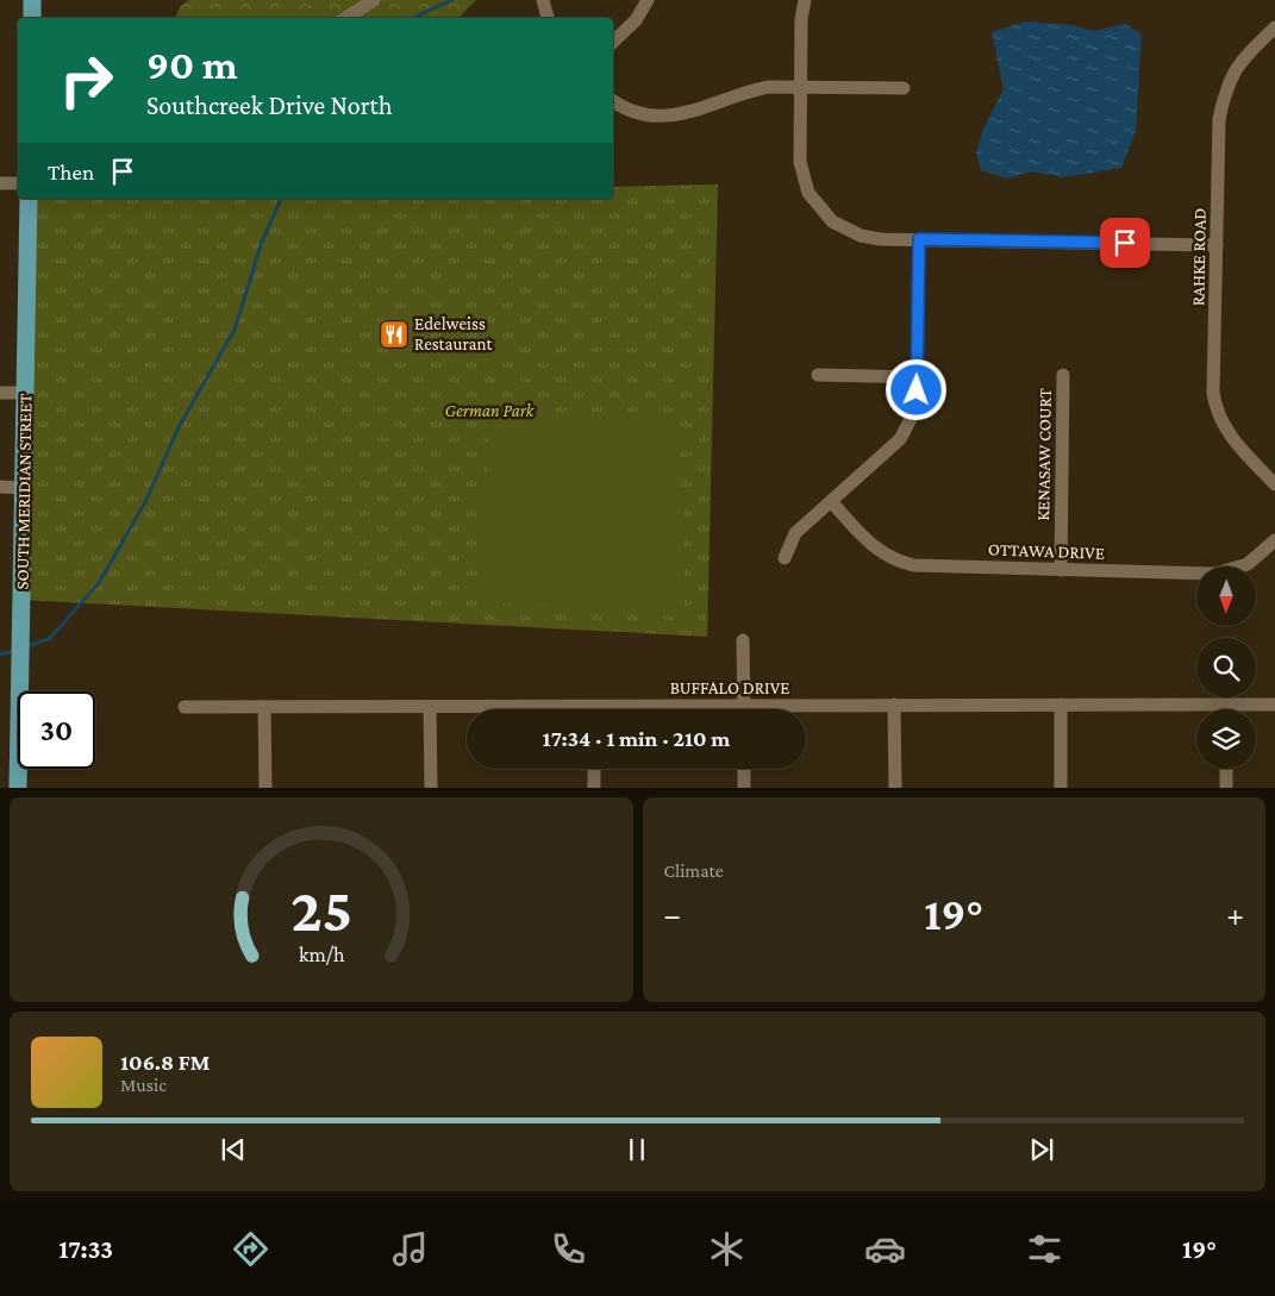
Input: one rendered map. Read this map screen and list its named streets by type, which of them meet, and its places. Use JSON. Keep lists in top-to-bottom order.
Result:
{
  "streets": {
    "main road": ["SOUTH MERIDIAN STREET"],
    "street": [
      "RAHKE ROAD",
      "KENASAW COURT",
      "OTTAWA DRIVE",
      "BUFFALO DRIVE"
    ]
  },
  "crossings": [
    ["KENASAW COURT", "OTTAWA DRIVE"]
  ],
  "parks": ["German Park"],
  "places": {
    "restaurant": ["Edelweiss Restaurant"]
  },
  "north": "bottom",
  "page": {
    "turn": ["90 m", "Southcreek Drive North"],
    "then": "Then",
    "limit": "30",
    "trip": "17:34 · 1 min · 210 m",
    "tile": "Climate",
    "heat": ["−", "19°", "+"],
    "song": ["106.8 FM", "Music"],
    "tabs": ["17:33", "19°"],
    "gauge": ["25", "km/h"]
  }
}
